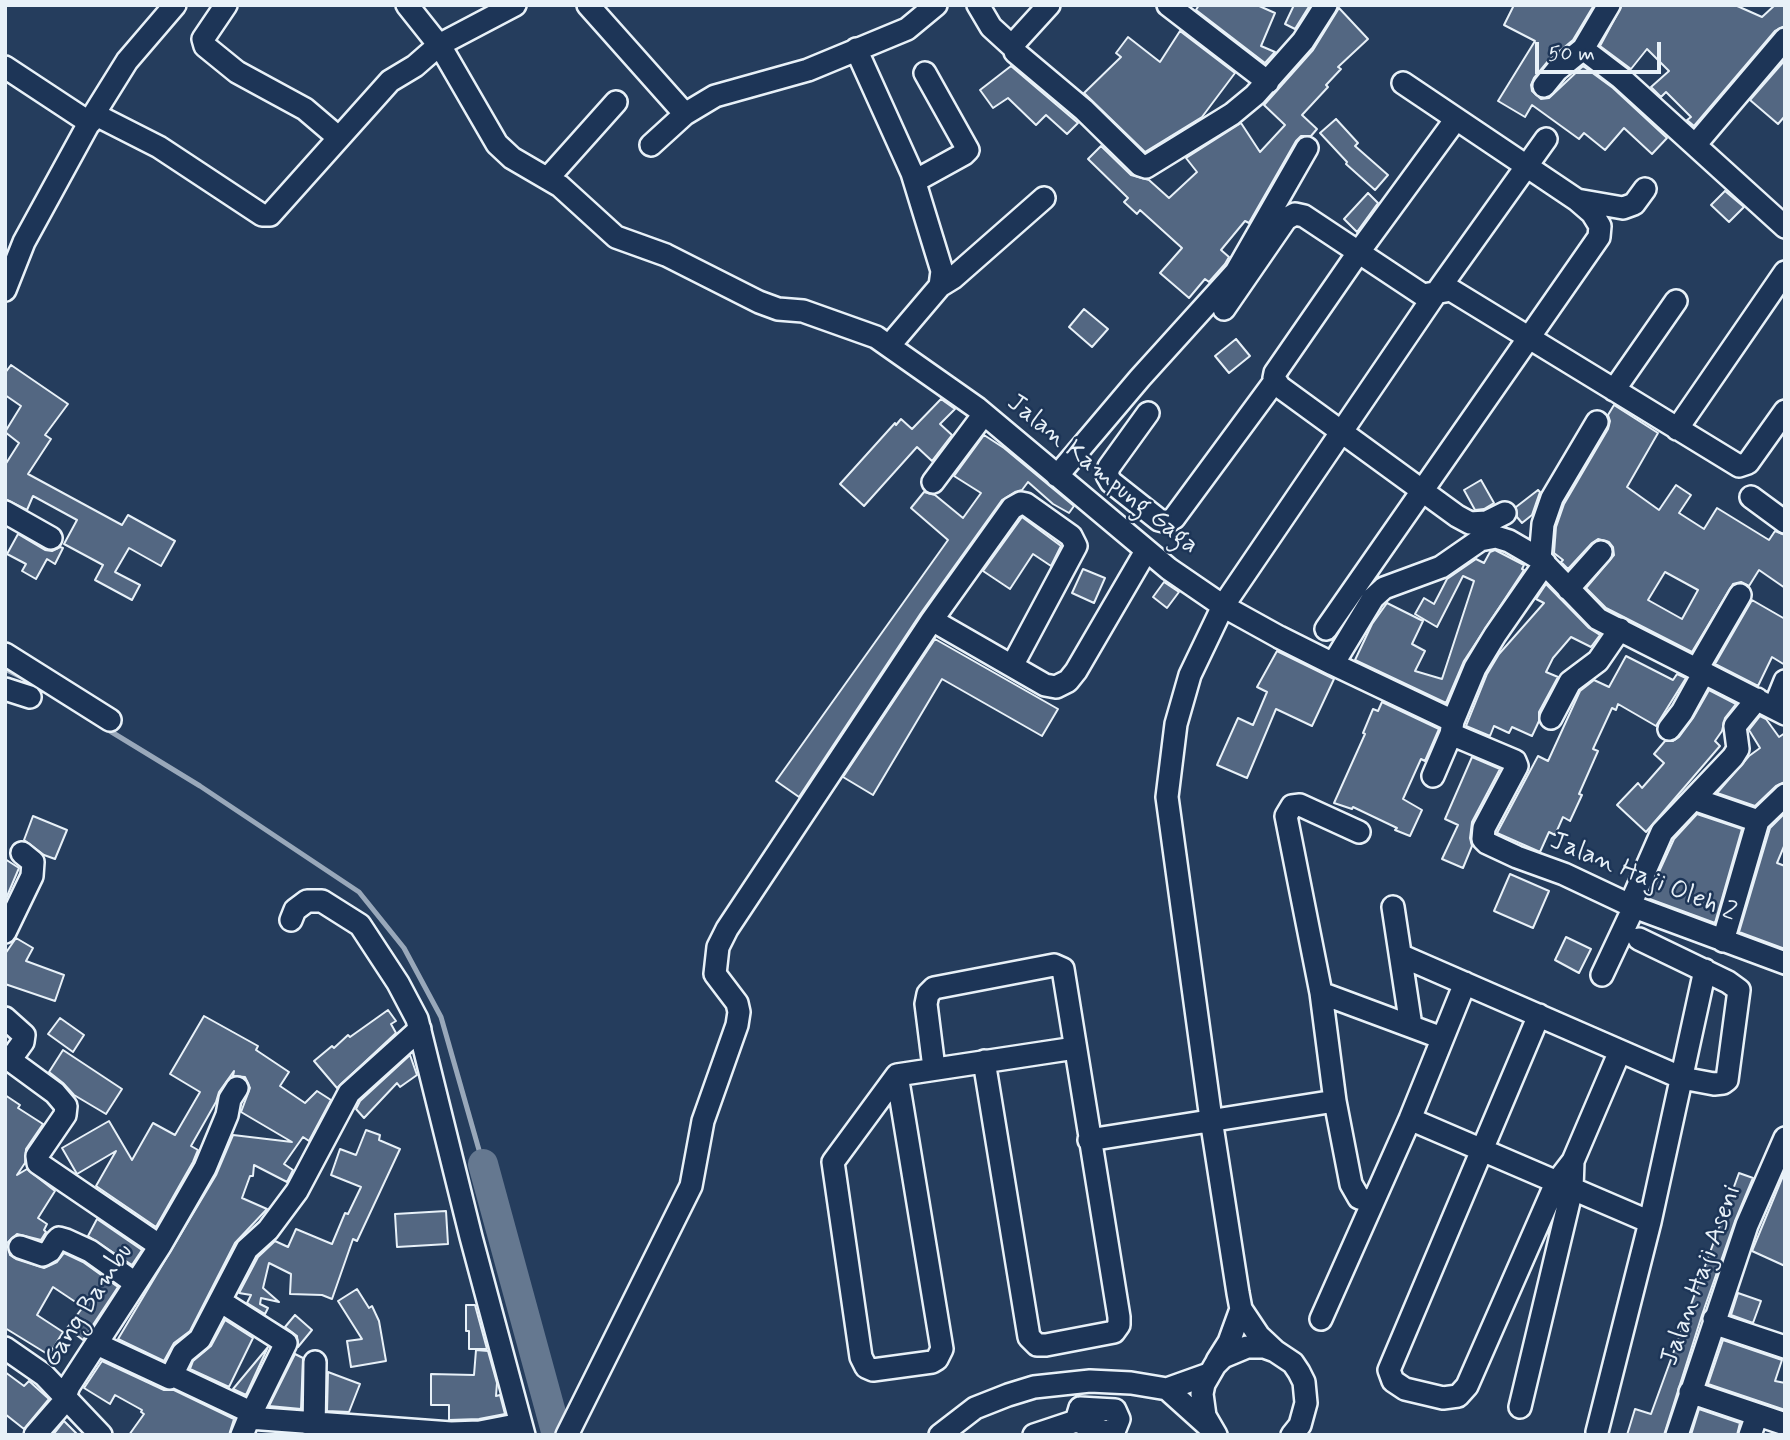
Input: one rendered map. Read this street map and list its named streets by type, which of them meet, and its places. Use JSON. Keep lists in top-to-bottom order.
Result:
{
  "streets": {
    "street": [
      "Jalan Kampung Gaga",
      "Jalan Haji Oleh 2",
      "Jalan Haji Aseni",
      "Gang Bambu"
    ]
  },
  "crossings": [
    ["Jalan Kampung Gaga", "Jalan Haji Oleh 2"]
  ],
  "scale_bar": "50 m"
}
